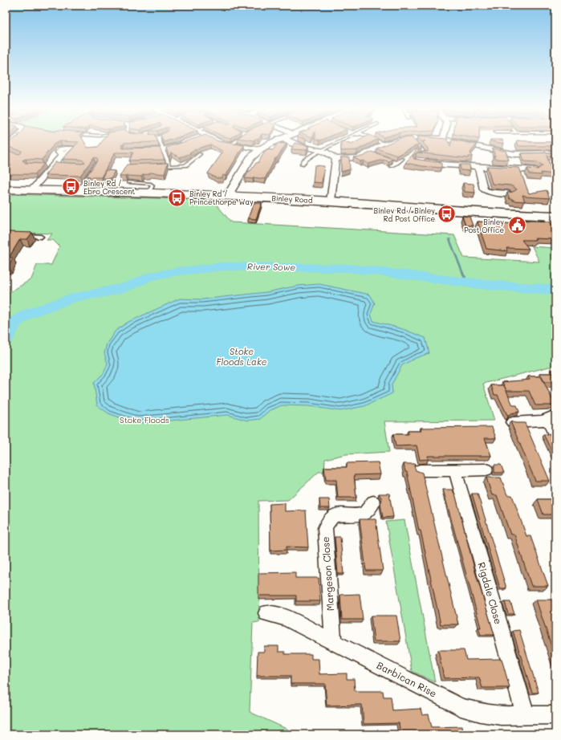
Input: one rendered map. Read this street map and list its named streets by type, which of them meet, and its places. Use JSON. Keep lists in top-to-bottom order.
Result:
{
  "streets": {
    "main road": ["Binley Road"],
    "street": ["Margeson Close", "Rigdale Close", "Barbican Rise"]
  },
  "crossings": [
    ["Margeson Close", "Barbican Rise"],
    ["Rigdale Close", "Barbican Rise"]
  ],
  "water": ["River Sowe", "Stoke Floods Lake"],
  "parks": ["Stoke Floods"],
  "places": {
    "bus stop": ["Binley Rd / Ebro Crescent", "Binley Rd / Princethorpe Way", "Binley Rd / Binley Rd Post Office"],
    "public building": ["Binley Post Office"]
  }
}
